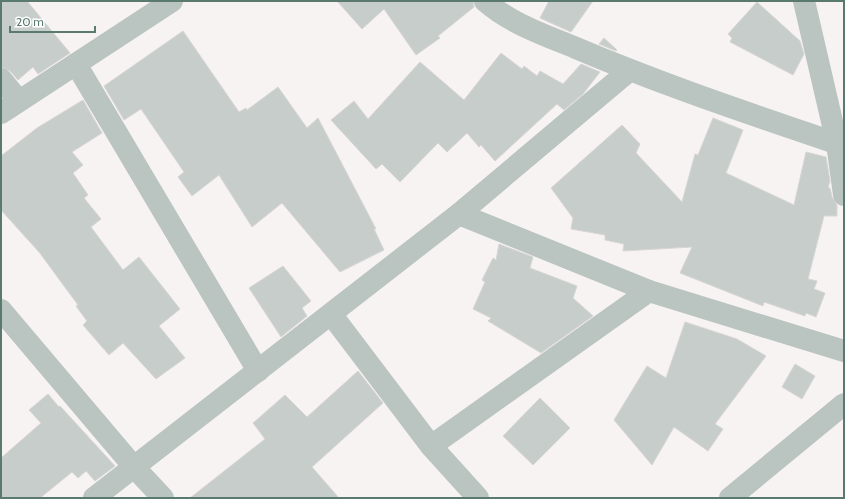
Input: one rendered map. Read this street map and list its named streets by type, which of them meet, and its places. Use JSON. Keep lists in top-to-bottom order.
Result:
{
  "scale_bar": "20 m"
}
